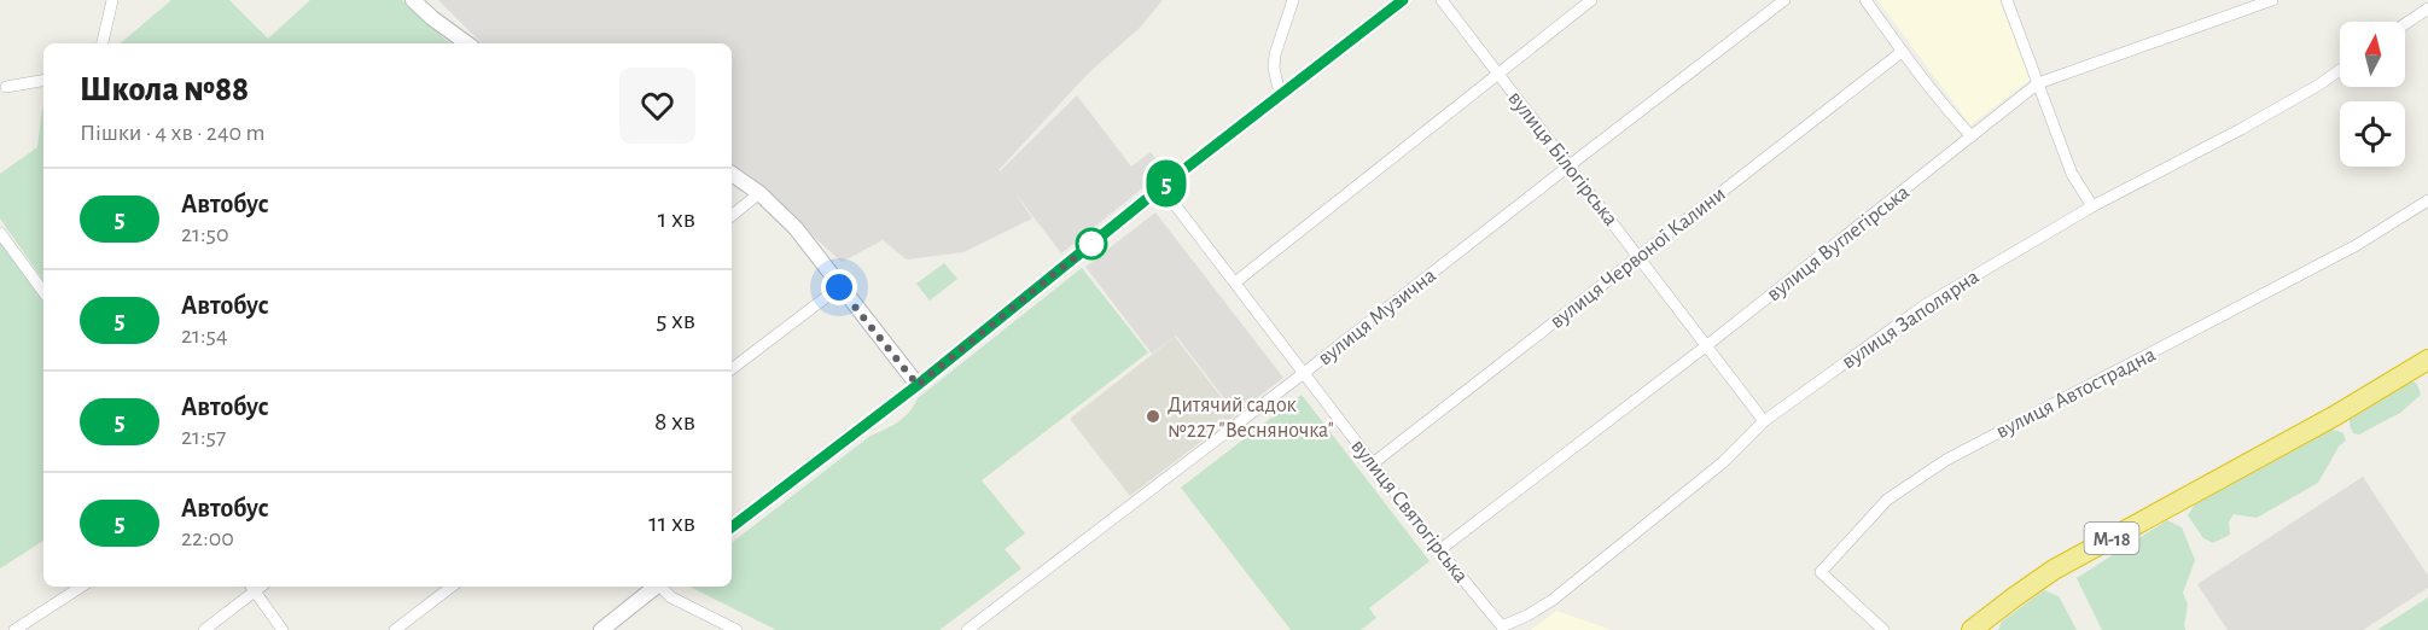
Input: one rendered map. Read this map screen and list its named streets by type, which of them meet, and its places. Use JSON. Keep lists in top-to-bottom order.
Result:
{
  "streets": {
    "highway": ["М-18"],
    "street": [
      "вулиця Білогірська",
      "вулиця Вуглегірська",
      "вулиця Червоної Калини",
      "вулиця Музична",
      "вулиця Заполярна",
      "вулиця Автострадна",
      "вулиця Святогірська"
    ]
  },
  "crossings": [
    ["вулиця Білогірська", "вулиця Вуглегірська"],
    ["вулиця Білогірська", "вулиця Червоної Калини"],
    ["вулиця Білогірська", "вулиця Музична"],
    ["вулиця Білогірська", "вулиця Заполярна"],
    ["вулиця Вуглегірська", "вулиця Святогірська"],
    ["вулиця Червоної Калини", "вулиця Святогірська"],
    ["вулиця Музична", "вулиця Святогірська"],
    ["вулиця Заполярна", "вулиця Святогірська"]
  ],
  "places": ["Дитячий садок №227 \"Весняночка\""],
  "lines": ["bus line 5"],
  "north": "top",
  "page": {
    "on_map": "5",
    "heading": ["Школа №88", "Пішки · 4 хв · 240 m"],
    "list": [
      {
        "mark": "5",
        "name": "Автобус",
        "note": "21:50",
        "value": "1 хв"
      },
      {
        "mark": "5",
        "name": "Автобус",
        "note": "21:54",
        "value": "5 хв"
      },
      {
        "mark": "5",
        "name": "Автобус",
        "note": "21:57",
        "value": "8 хв"
      },
      {
        "mark": "5",
        "name": "Автобус",
        "note": "22:00",
        "value": "11 хв"
      }
    ]
  }
}
